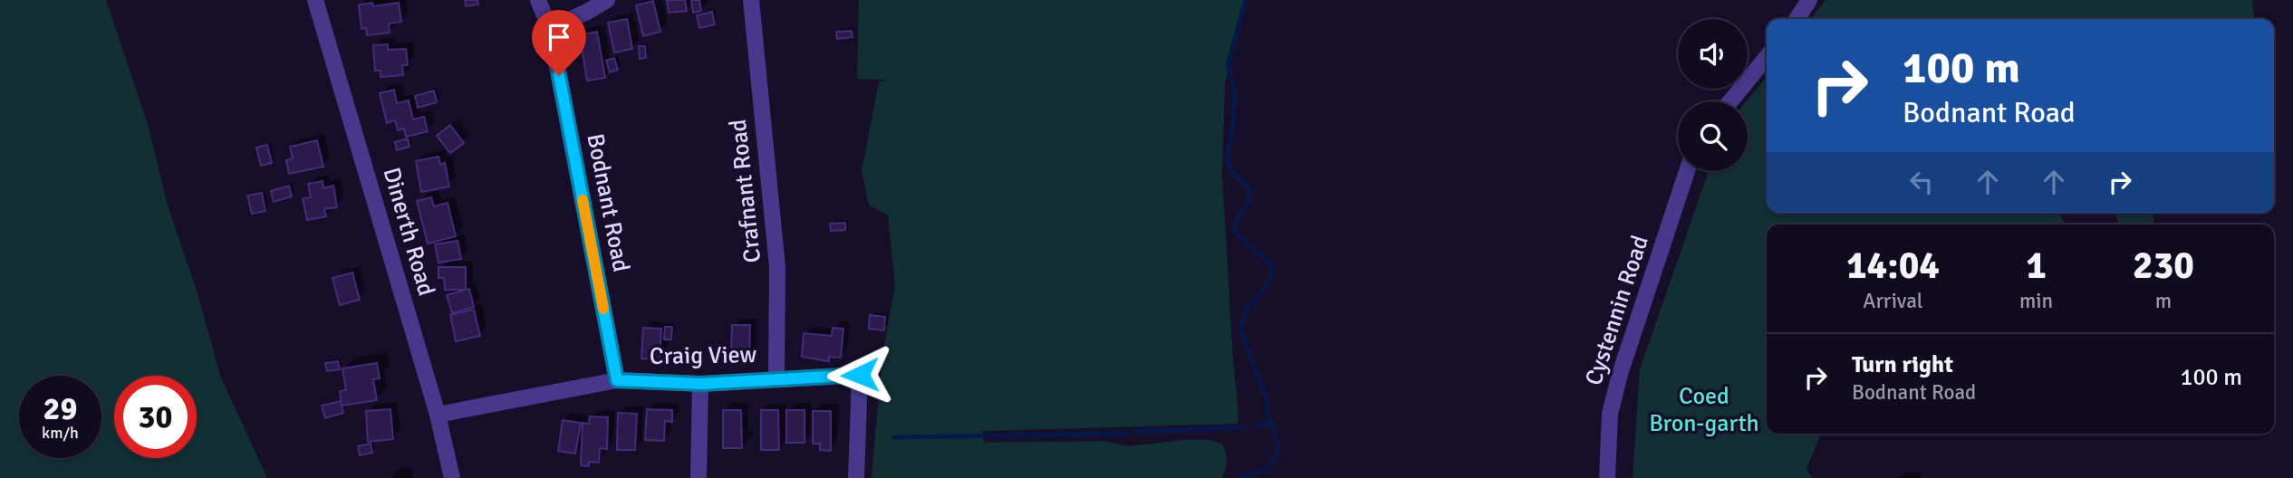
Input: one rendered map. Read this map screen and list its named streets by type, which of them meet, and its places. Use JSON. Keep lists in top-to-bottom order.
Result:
{
  "streets": {
    "street": [
      "Crafnant Road",
      "Bodnant Road",
      "Dinerth Road",
      "Cystennin Road",
      "Craig View"
    ]
  },
  "crossings": [
    ["Crafnant Road", "Craig View"],
    ["Bodnant Road", "Craig View"],
    ["Dinerth Road", "Craig View"]
  ],
  "parks": ["Coed Bron-garth"],
  "page": {
    "turn": ["100 m", "Bodnant Road"],
    "eta": [
      "14:04",
      "Arrival",
      "1",
      "min",
      "230",
      "m"
    ],
    "list": [
      {
        "name": "Turn right",
        "note": "Bodnant Road",
        "value": "100 m"
      }
    ],
    "speed": "29 km/h",
    "limit": "30"
  }
}
